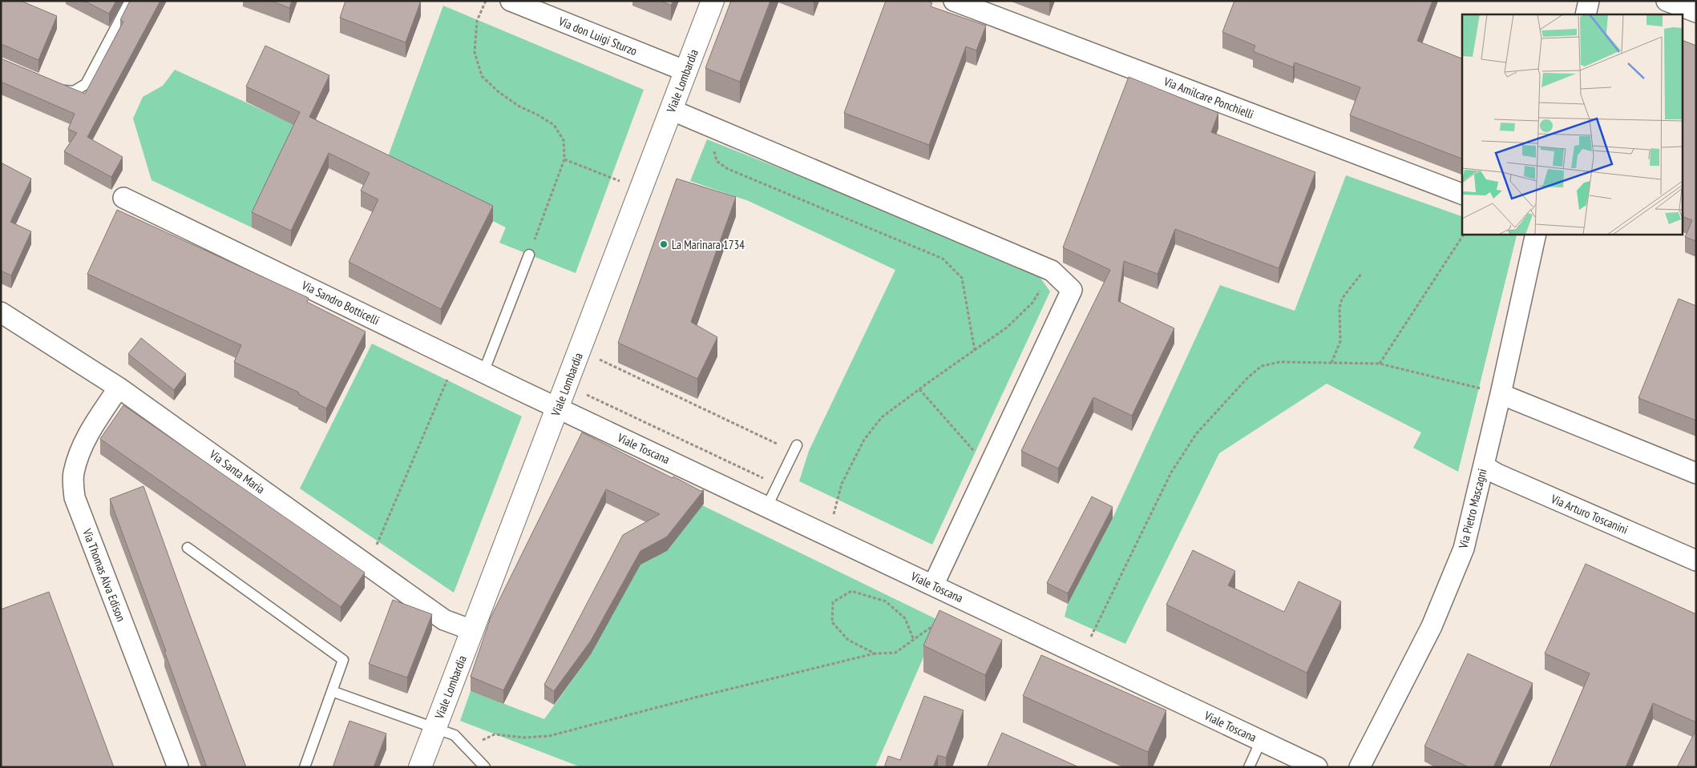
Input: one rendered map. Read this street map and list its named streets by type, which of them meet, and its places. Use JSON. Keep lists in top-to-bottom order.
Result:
{
  "streets": {
    "street": [
      "Via don Luigi Sturzo",
      "Viale Lombardia",
      "Via Amilcare Ponchielli",
      "Via Sandro Botticelli",
      "Viale Toscana",
      "Via Santa Maria",
      "Via Pietro Mascagni",
      "Via Arturo Toscanini",
      "Via Thomas Alva Edison"
    ]
  },
  "crossings": [
    ["Via don Luigi Sturzo", "Viale Lombardia"],
    ["Viale Lombardia", "Via Sandro Botticelli"],
    ["Viale Lombardia", "Viale Toscana"],
    ["Viale Lombardia", "Via Santa Maria"],
    ["Via Sandro Botticelli", "Viale Toscana"],
    ["Via Santa Maria", "Via Thomas Alva Edison"],
    ["Via Pietro Mascagni", "Via Arturo Toscanini"]
  ],
  "places": ["La Marinara 1734"]
}
